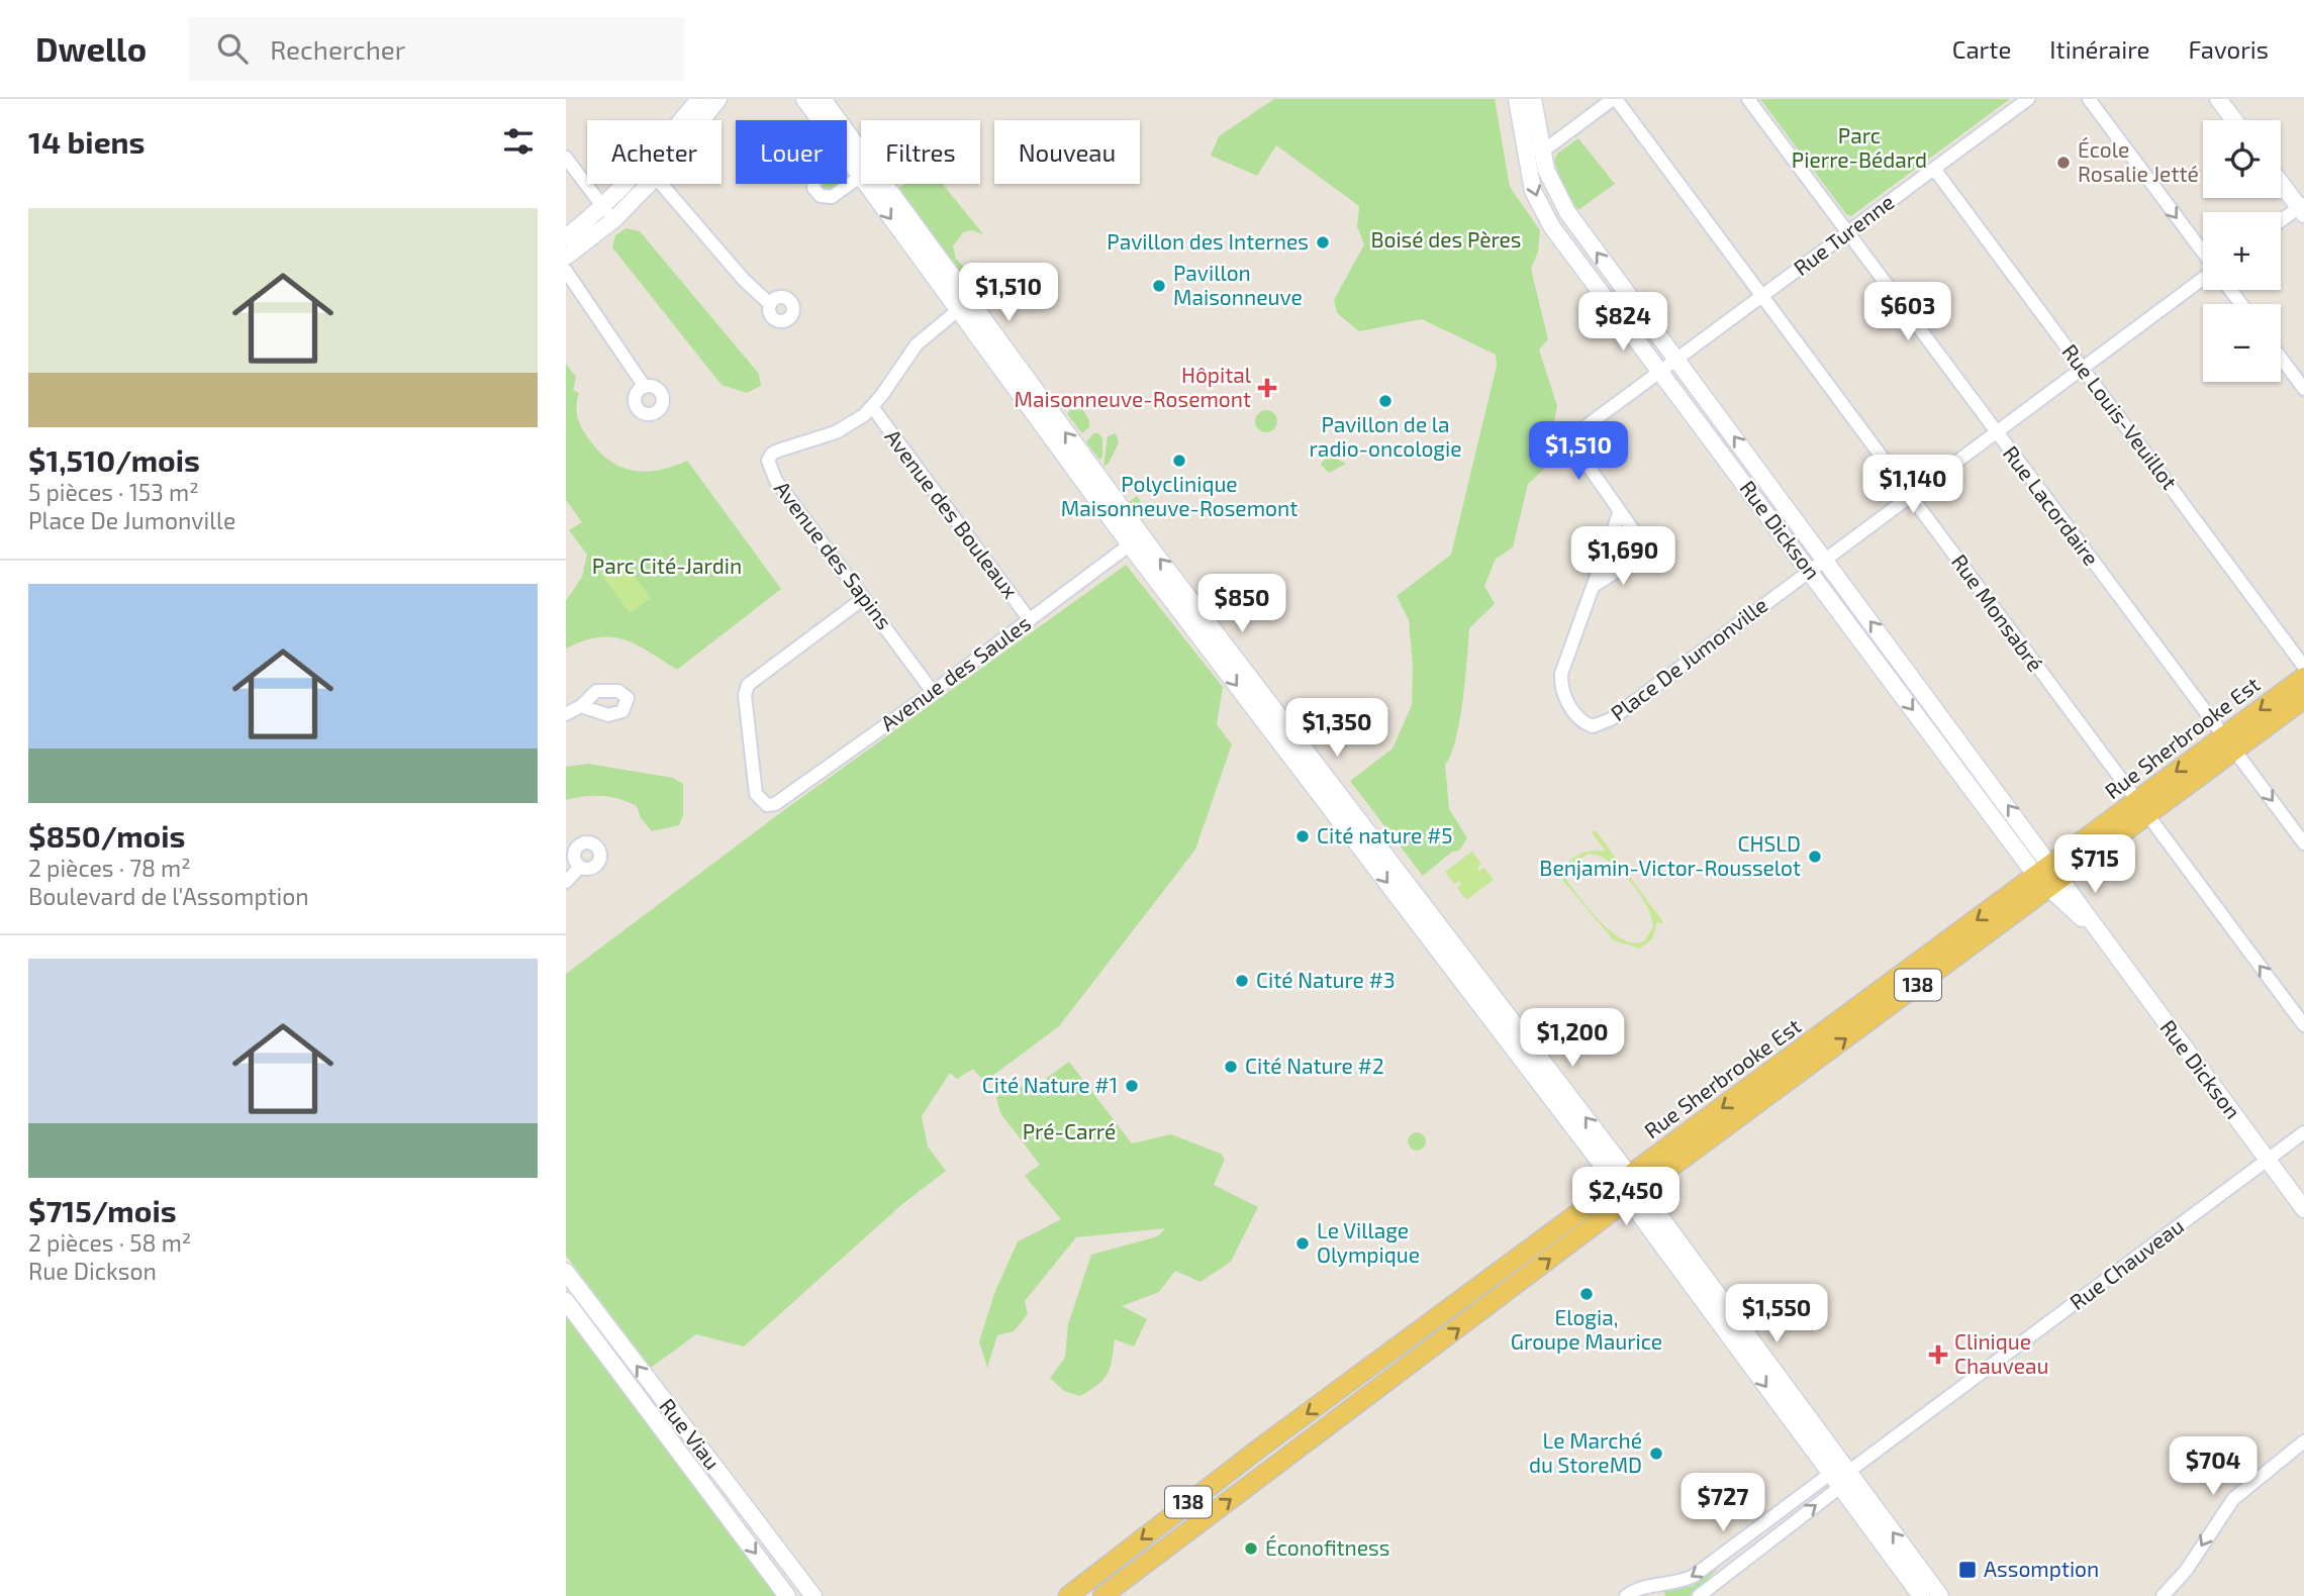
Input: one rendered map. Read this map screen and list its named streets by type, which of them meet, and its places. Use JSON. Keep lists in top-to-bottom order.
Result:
{
  "streets": {
    "main road": [
      "Rue Dickson",
      "Rue Sherbrooke Est",
      "138",
      "Rue Viau"
    ],
    "street": [
      "Rue Turenne",
      "Rue Louis-Veuillot",
      "Rue Lacordaire",
      "Avenue des Bouleaux",
      "Avenue des Sapins",
      "Rue Monsabré",
      "Place De Jumonville",
      "Avenue des Saules",
      "Rue Chauveau"
    ]
  },
  "crossings": [
    ["Rue Turenne", "Rue Louis-Veuillot"],
    ["Rue Turenne", "Rue Lacordaire"],
    ["Rue Turenne", "Rue Dickson"],
    ["Rue Turenne", "Rue Monsabré"],
    ["Rue Lacordaire", "Rue Sherbrooke Est"],
    ["Avenue des Bouleaux", "Avenue des Sapins"],
    ["Avenue des Bouleaux", "Avenue des Saules"],
    ["Rue Dickson", "Place De Jumonville"],
    ["Rue Dickson", "Rue Sherbrooke Est"],
    ["Rue Dickson", "Rue Chauveau"],
    ["Avenue des Sapins", "Avenue des Saules"],
    ["Rue Monsabré", "Rue Sherbrooke Est"]
  ],
  "parks": [
    "Parc Pierre-Bédard",
    "Boisé des Pères",
    "Parc Cité-Jardin",
    "Pré-Carré"
  ],
  "places": {
    "other": [
      "École Rosalie Jetté",
      "Pavillon des Internes",
      "Pavillon Maisonneuve",
      "Pavillon de la radio-oncologie",
      "Polyclinique Maisonneuve-Rosemont",
      "Cité nature #5",
      "CHSLD Benjamin-Victor-Rousselot",
      "Cité Nature #3",
      "Cité Nature #2",
      "Cité Nature #1",
      "Le Village Olympique",
      "Elogia, Groupe Maurice",
      "Le Marché du StoreMD",
      "Éconofitness"
    ],
    "health": ["Hôpital Maisonneuve-Rosemont", "Clinique Chauveau"],
    "transit": ["Assomption"]
  },
  "page": {
    "header": "Dwello",
    "search": "Rechercher",
    "nav": ["Carte", "Itinéraire", "Favoris"],
    "heading": "14 biens",
    "map_buttons": ["+", "−"],
    "chip": [
      "Acheter",
      "Louer",
      "Filtres",
      "Nouveau"
    ],
    "list": [
      {
        "name": "$1,510/mois",
        "note": "5 pièces · 153 m² · Place De Jumonville"
      },
      {
        "name": "$850/mois",
        "note": "2 pièces · 78 m² · Boulevard de l'Assomption"
      },
      {
        "name": "$715/mois",
        "note": "2 pièces · 58 m² · Rue Dickson"
      }
    ],
    "price": [
      "$1,510",
      "$603",
      "$824",
      "$1,510",
      "$1,140",
      "$1,690",
      "$850",
      "$1,350",
      "$715",
      "$1,200",
      "$2,450",
      "$1,550",
      "$704",
      "$727"
    ]
  }
}
